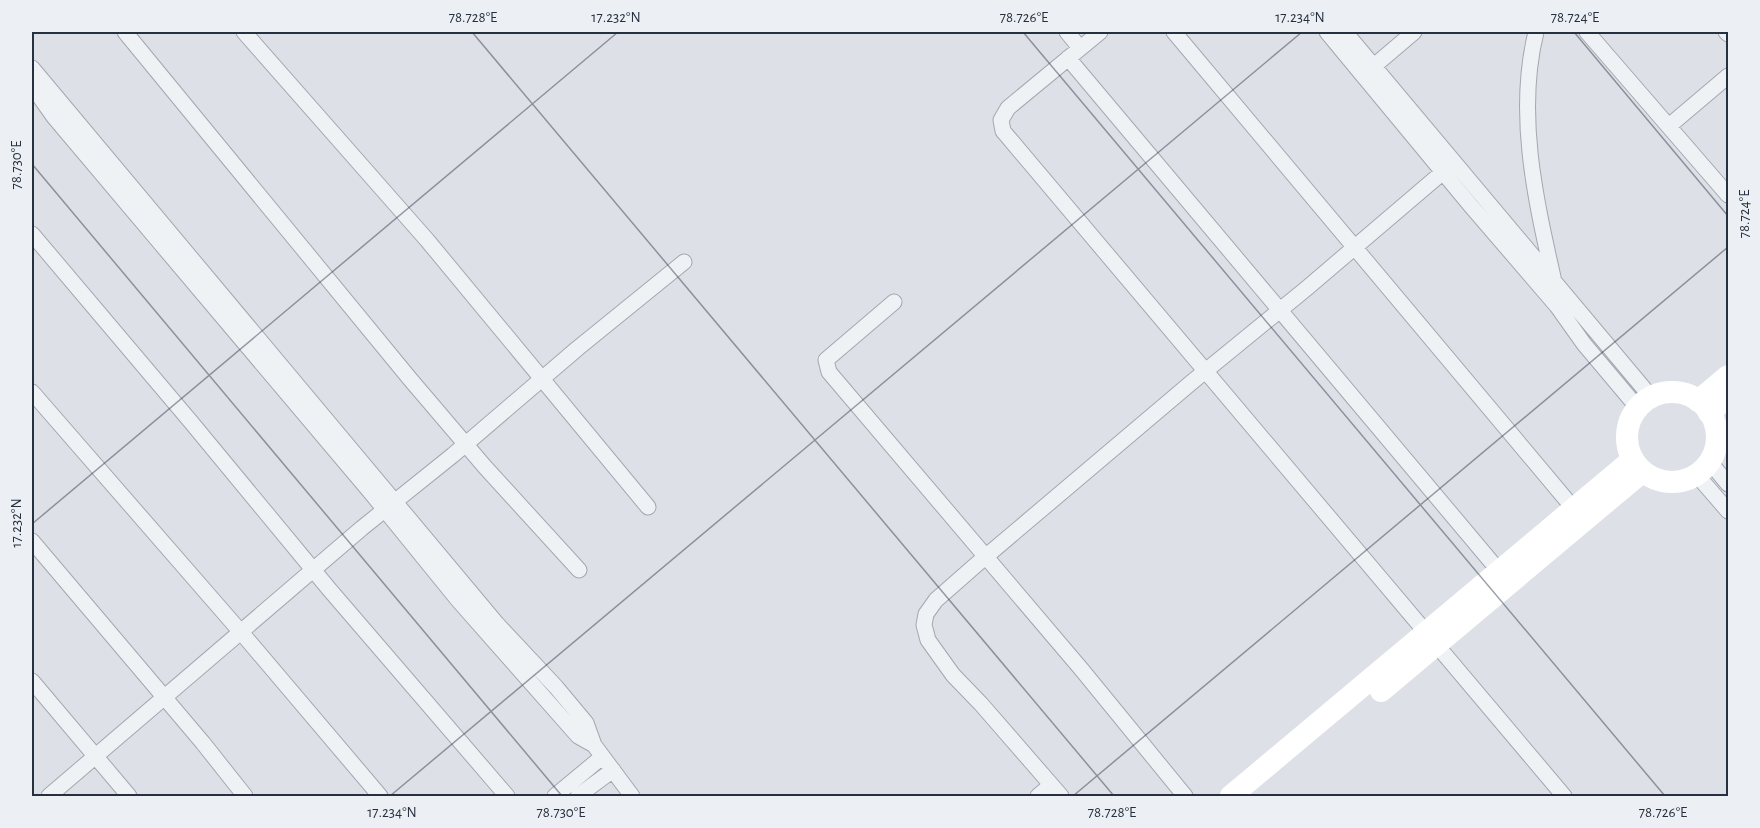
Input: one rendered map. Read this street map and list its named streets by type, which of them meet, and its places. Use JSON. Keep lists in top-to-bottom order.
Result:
{
  "coordinates": [
    "78.728°E",
    "17.232°N",
    "78.726°E",
    "17.234°N",
    "78.724°E",
    "78.730°E"
  ]
}
